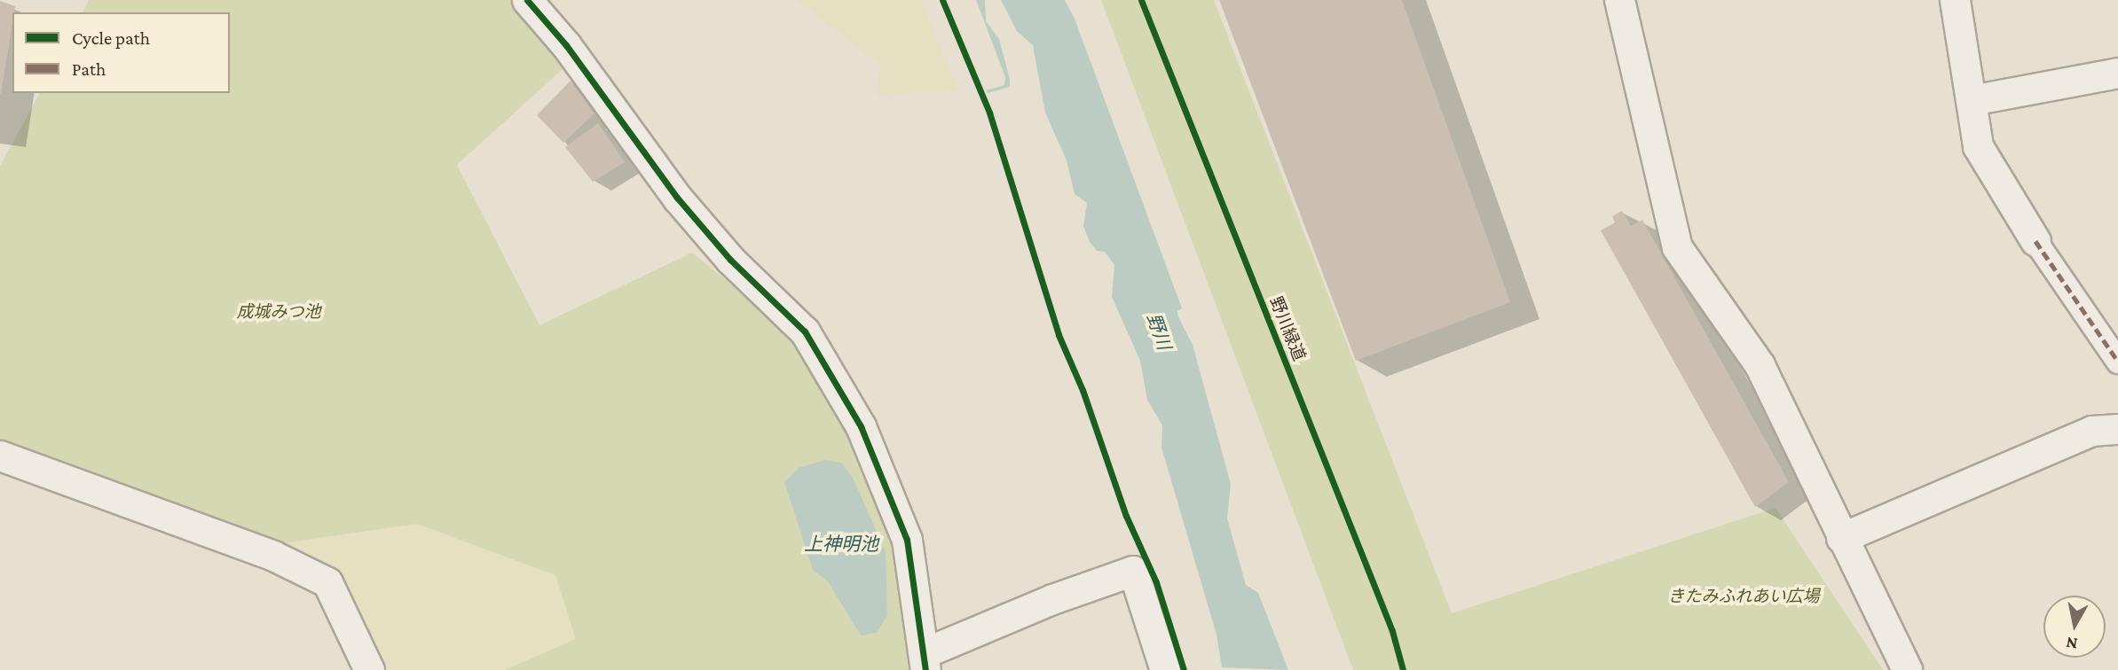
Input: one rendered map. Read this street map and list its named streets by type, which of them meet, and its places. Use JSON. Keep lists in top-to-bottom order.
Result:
{
  "streets": {
    "cycle path": ["野川緑道"]
  },
  "water": ["野川", "上神明池"],
  "parks": ["成城みつ池", "きたみふれあい広場"],
  "legend": ["Cycle path", "Path"],
  "north": "bottom"
}
